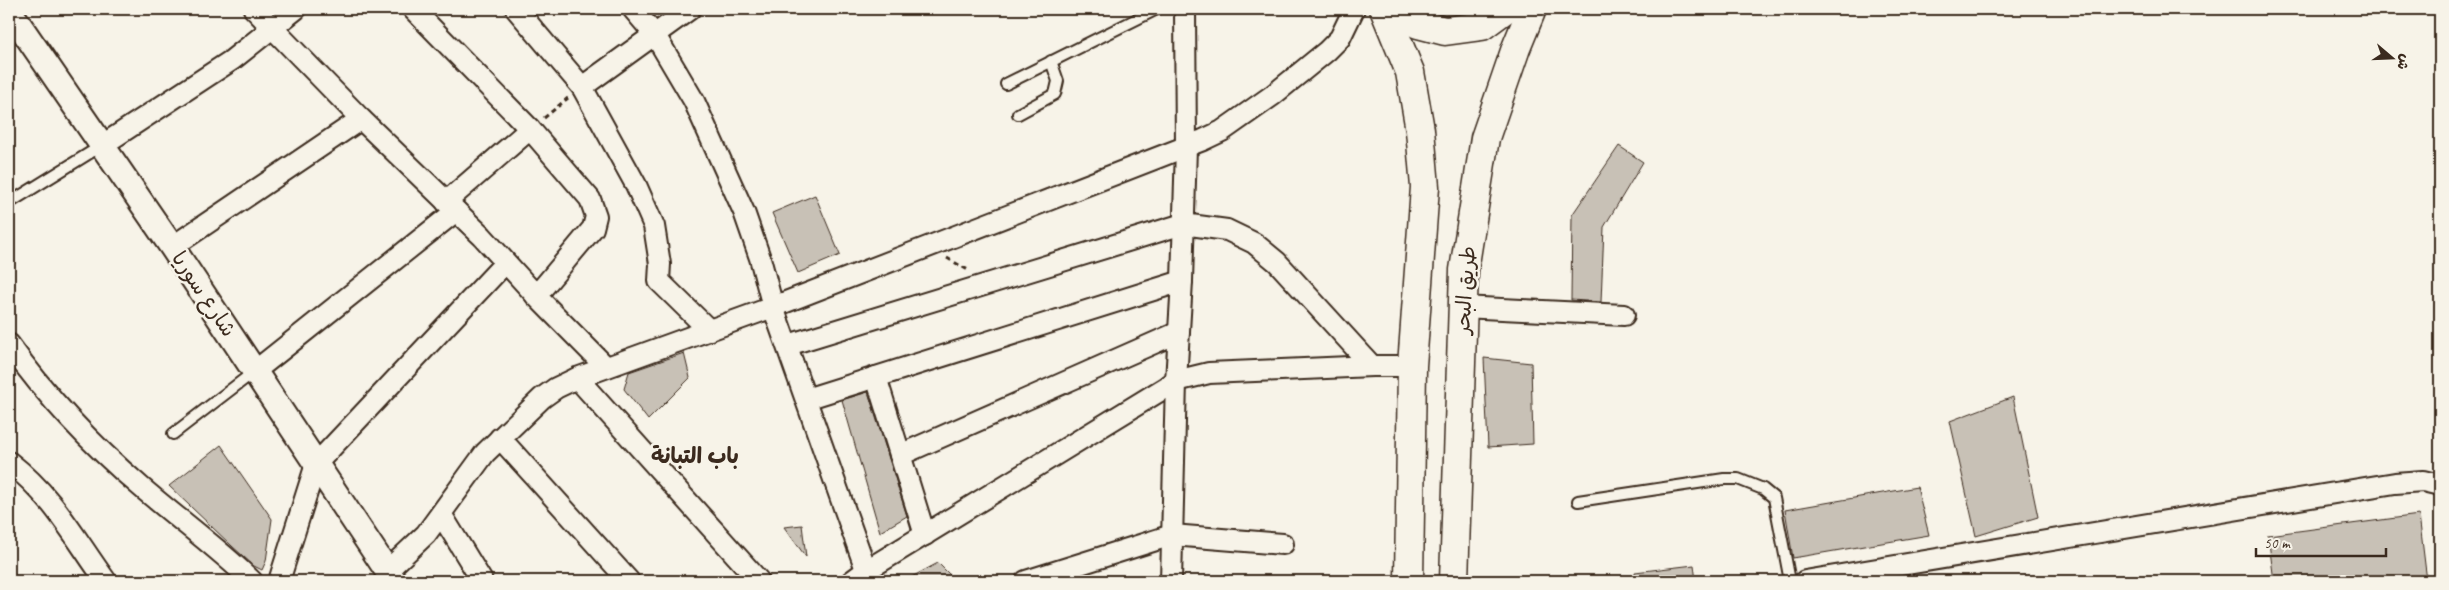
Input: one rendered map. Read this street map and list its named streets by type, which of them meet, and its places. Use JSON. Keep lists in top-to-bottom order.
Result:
{
  "streets": {
    "highway": ["طريق البحر"],
    "street": ["شارع سوريا"]
  },
  "districts": ["باب التبانة"],
  "scale_bar": "50 m",
  "north": "right"
}
